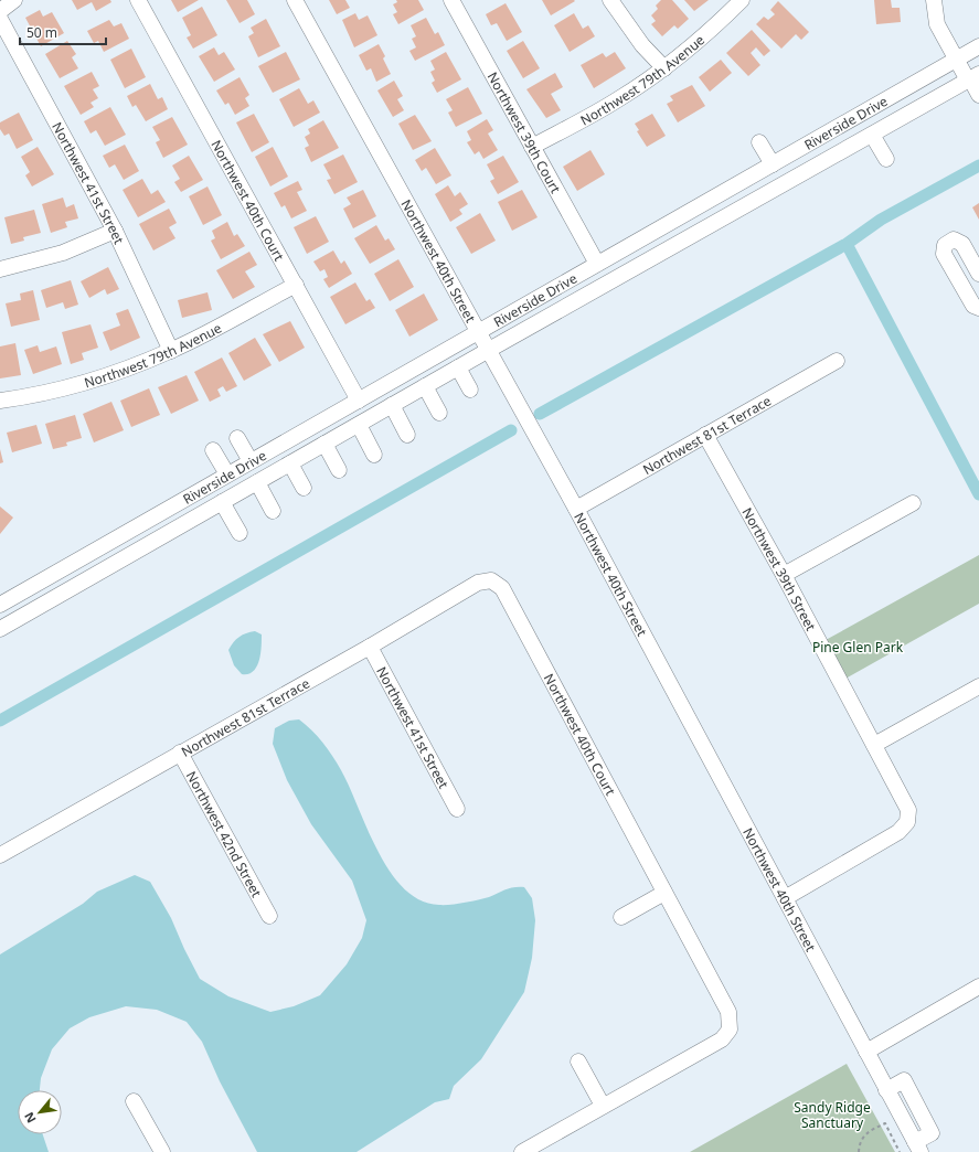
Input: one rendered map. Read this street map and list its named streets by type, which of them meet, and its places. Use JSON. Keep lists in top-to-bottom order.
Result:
{
  "streets": {
    "street": [
      "Northwest 79th Avenue",
      "Riverside Drive",
      "Northwest 39th Court",
      "Northwest 41st Street",
      "Northwest 40th Court",
      "Northwest 40th Street",
      "Northwest 81st Terrace",
      "Northwest 39th Street",
      "Northwest 42nd Street"
    ]
  },
  "crossings": [
    ["Northwest 79th Avenue", "Northwest 39th Court"],
    ["Northwest 79th Avenue", "Northwest 41st Street"],
    ["Northwest 79th Avenue", "Northwest 40th Court"],
    ["Riverside Drive", "Northwest 39th Court"],
    ["Riverside Drive", "Northwest 40th Court"],
    ["Riverside Drive", "Northwest 40th Street"],
    ["Northwest 41st Street", "Northwest 81st Terrace"],
    ["Northwest 40th Court", "Northwest 81st Terrace"],
    ["Northwest 40th Street", "Northwest 81st Terrace"],
    ["Northwest 40th Street", "Northwest 39th Street"],
    ["Northwest 81st Terrace", "Northwest 39th Street"],
    ["Northwest 81st Terrace", "Northwest 42nd Street"]
  ],
  "parks": ["Pine Glen Park", "Sandy Ridge Sanctuary"],
  "scale_bar": "50 m",
  "north": "bottom left"
}
